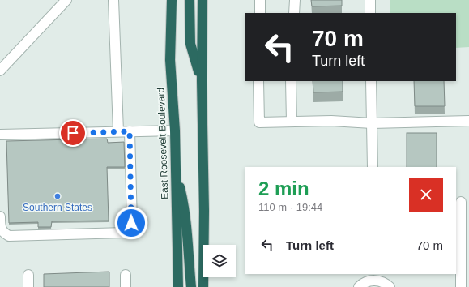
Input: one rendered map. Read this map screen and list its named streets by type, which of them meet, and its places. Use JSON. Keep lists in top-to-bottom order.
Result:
{
  "streets": {
    "highway": ["East Roosevelt Boulevard"]
  },
  "places": ["Southern States"],
  "page": {
    "turn": ["70 m", "Turn left"],
    "heading": ["2 min", "110 m · 19:44"],
    "list": [
      {
        "name": "Turn left",
        "value": "70 m"
      }
    ]
  }
}
